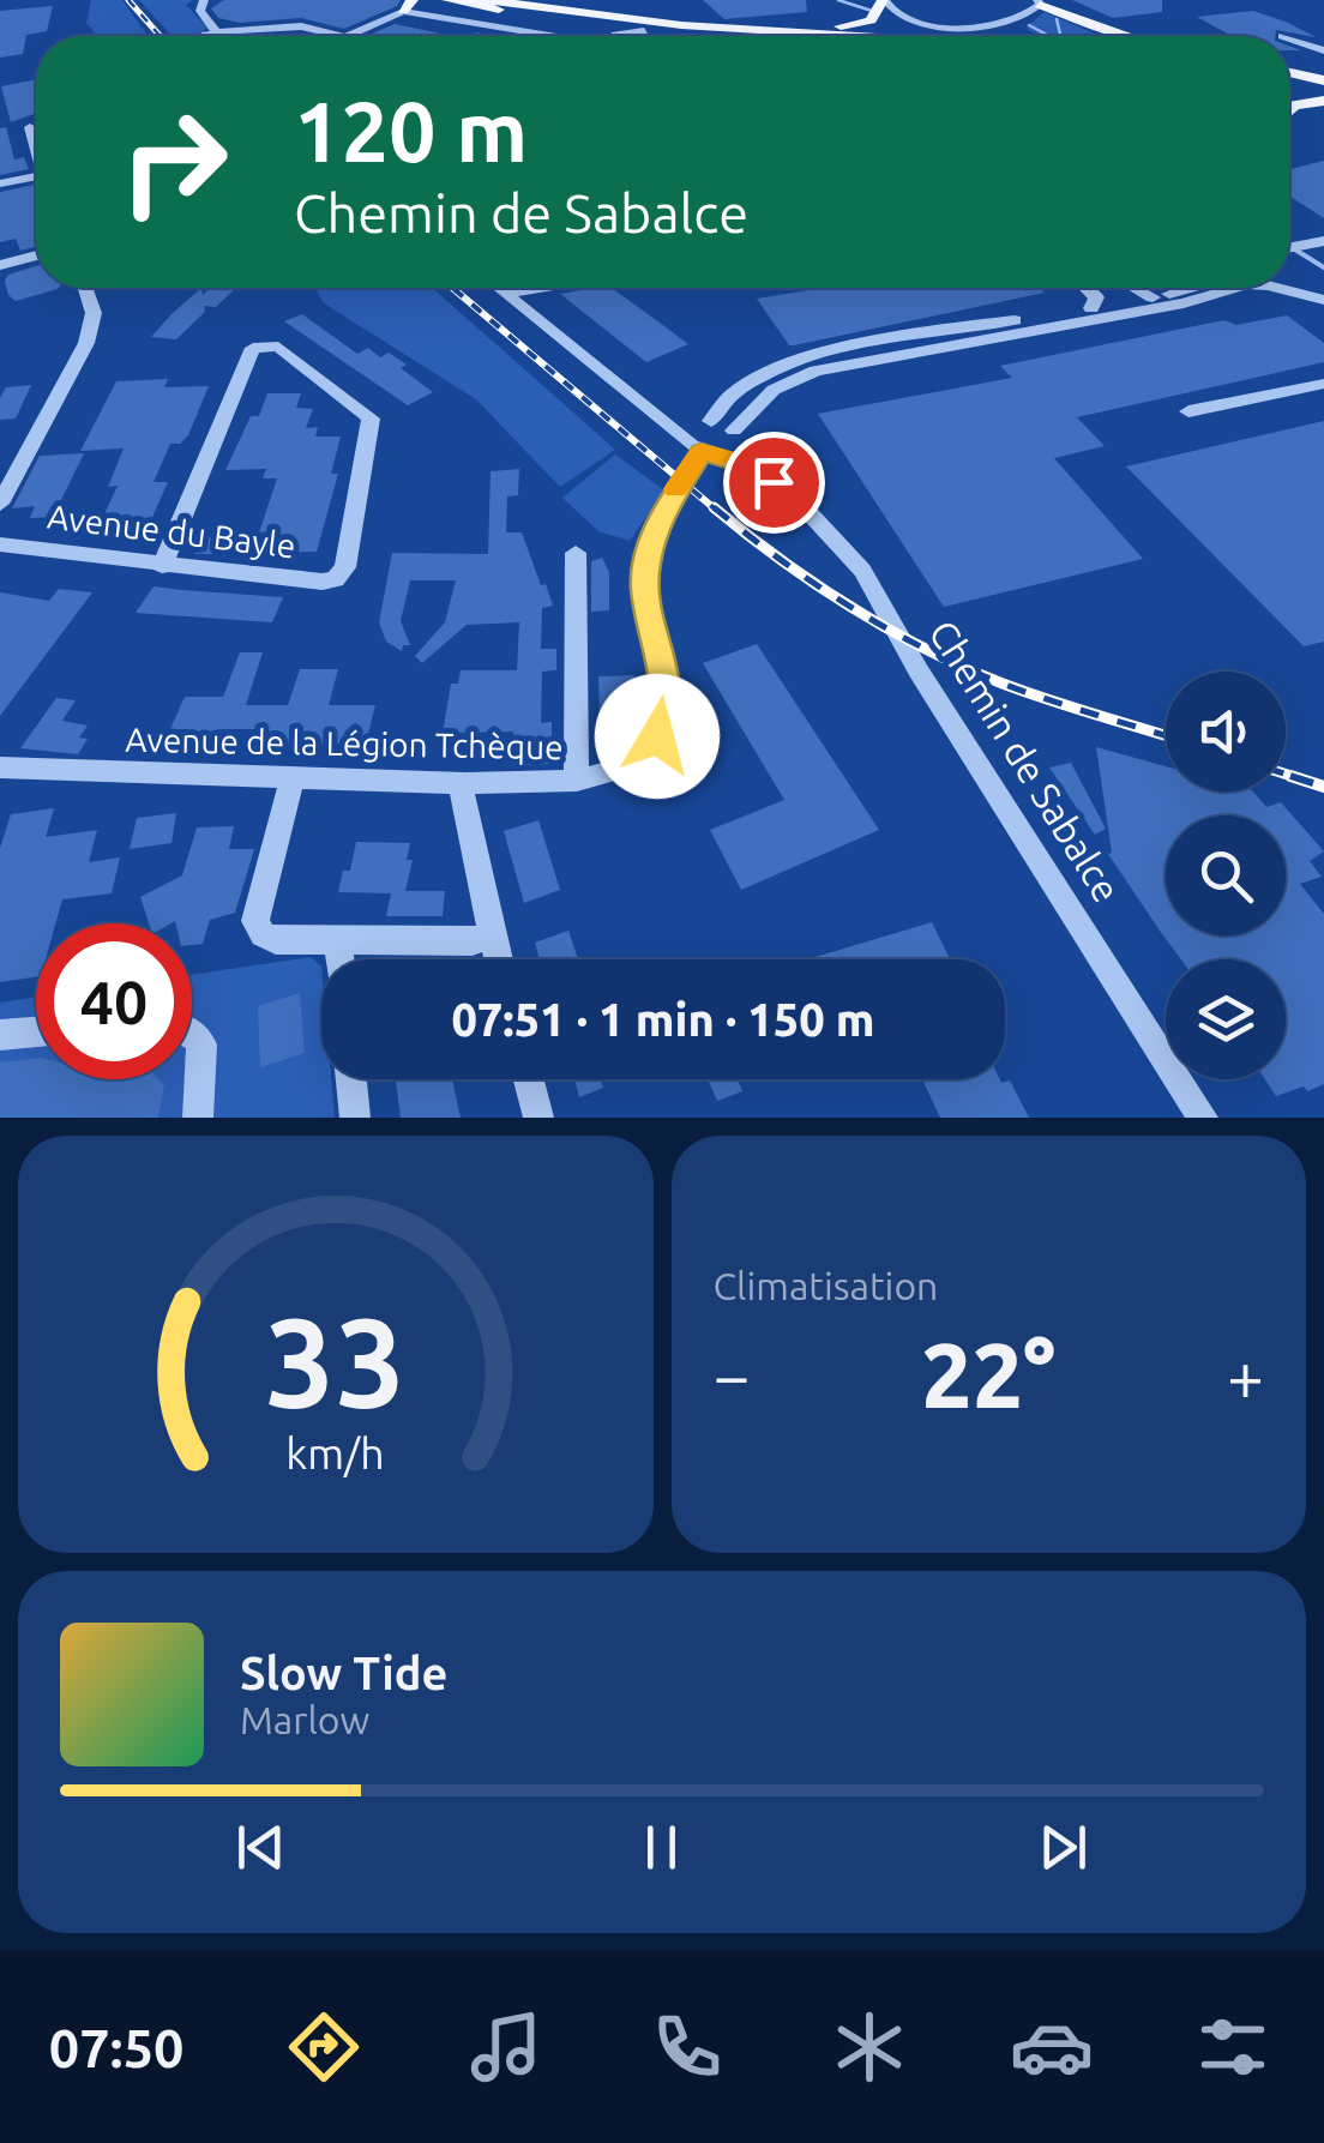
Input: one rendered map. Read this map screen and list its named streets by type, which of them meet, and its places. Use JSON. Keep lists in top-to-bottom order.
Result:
{
  "streets": {
    "street": ["Avenue du Bayle", "Avenue de la Légion Tchèque", "Chemin de Sabalce"]
  },
  "crossings": [
    ["Avenue de la Légion Tchèque", "Chemin de Sabalce"]
  ],
  "page": {
    "turn": ["120 m", "Chemin de Sabalce"],
    "limit": "40",
    "trip": "07:51 · 1 min · 150 m",
    "tile": "Climatisation",
    "heat": ["−", "22°", "+"],
    "song": ["Slow Tide", "Marlow"],
    "tabs": "07:50",
    "gauge": ["33", "km/h"]
  }
}
